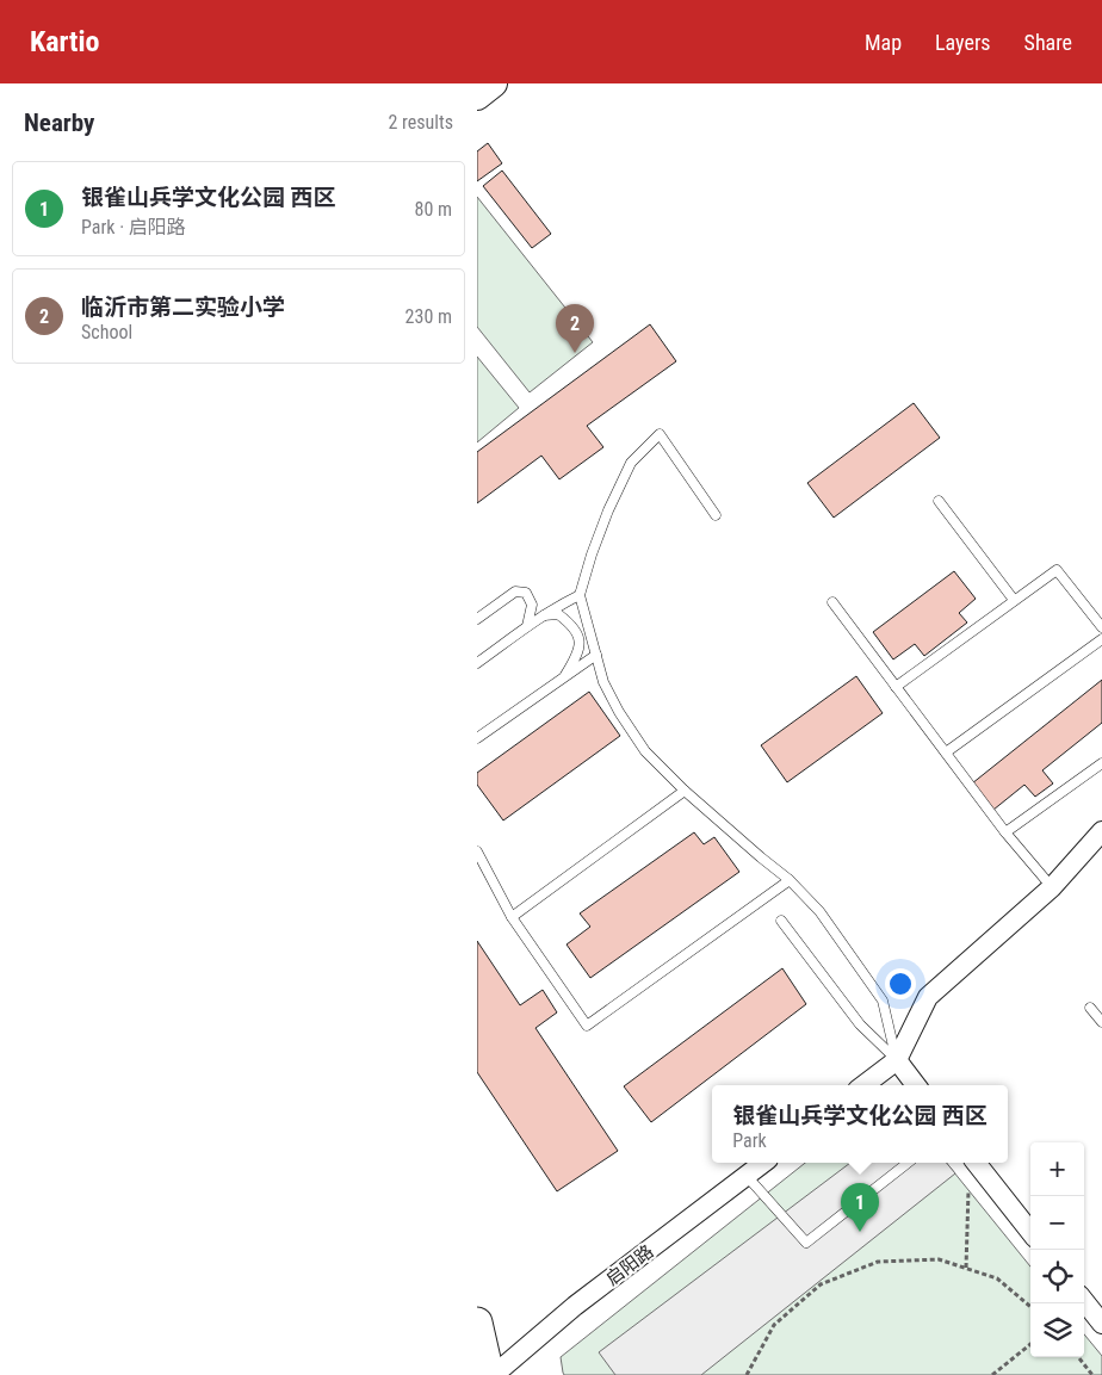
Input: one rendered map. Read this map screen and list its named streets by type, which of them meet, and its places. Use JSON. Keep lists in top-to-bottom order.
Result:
{
  "streets": {
    "street": ["启阳路"]
  },
  "page": {
    "header": "Kartio",
    "nav": ["Map", "Layers", "Share"],
    "heading": ["Nearby", "2 results"],
    "list": [
      {
        "mark": "1",
        "name": "银雀山兵学文化公园 西区",
        "note": "Park · 启阳路",
        "value": "80 m"
      },
      {
        "mark": "2",
        "name": "临沂市第二实验小学",
        "note": "School",
        "value": "230 m"
      }
    ],
    "pins": ["2", "1"],
    "popup": ["银雀山兵学文化公园 西区", "Park"],
    "map_buttons": ["+", "−"]
  }
}
